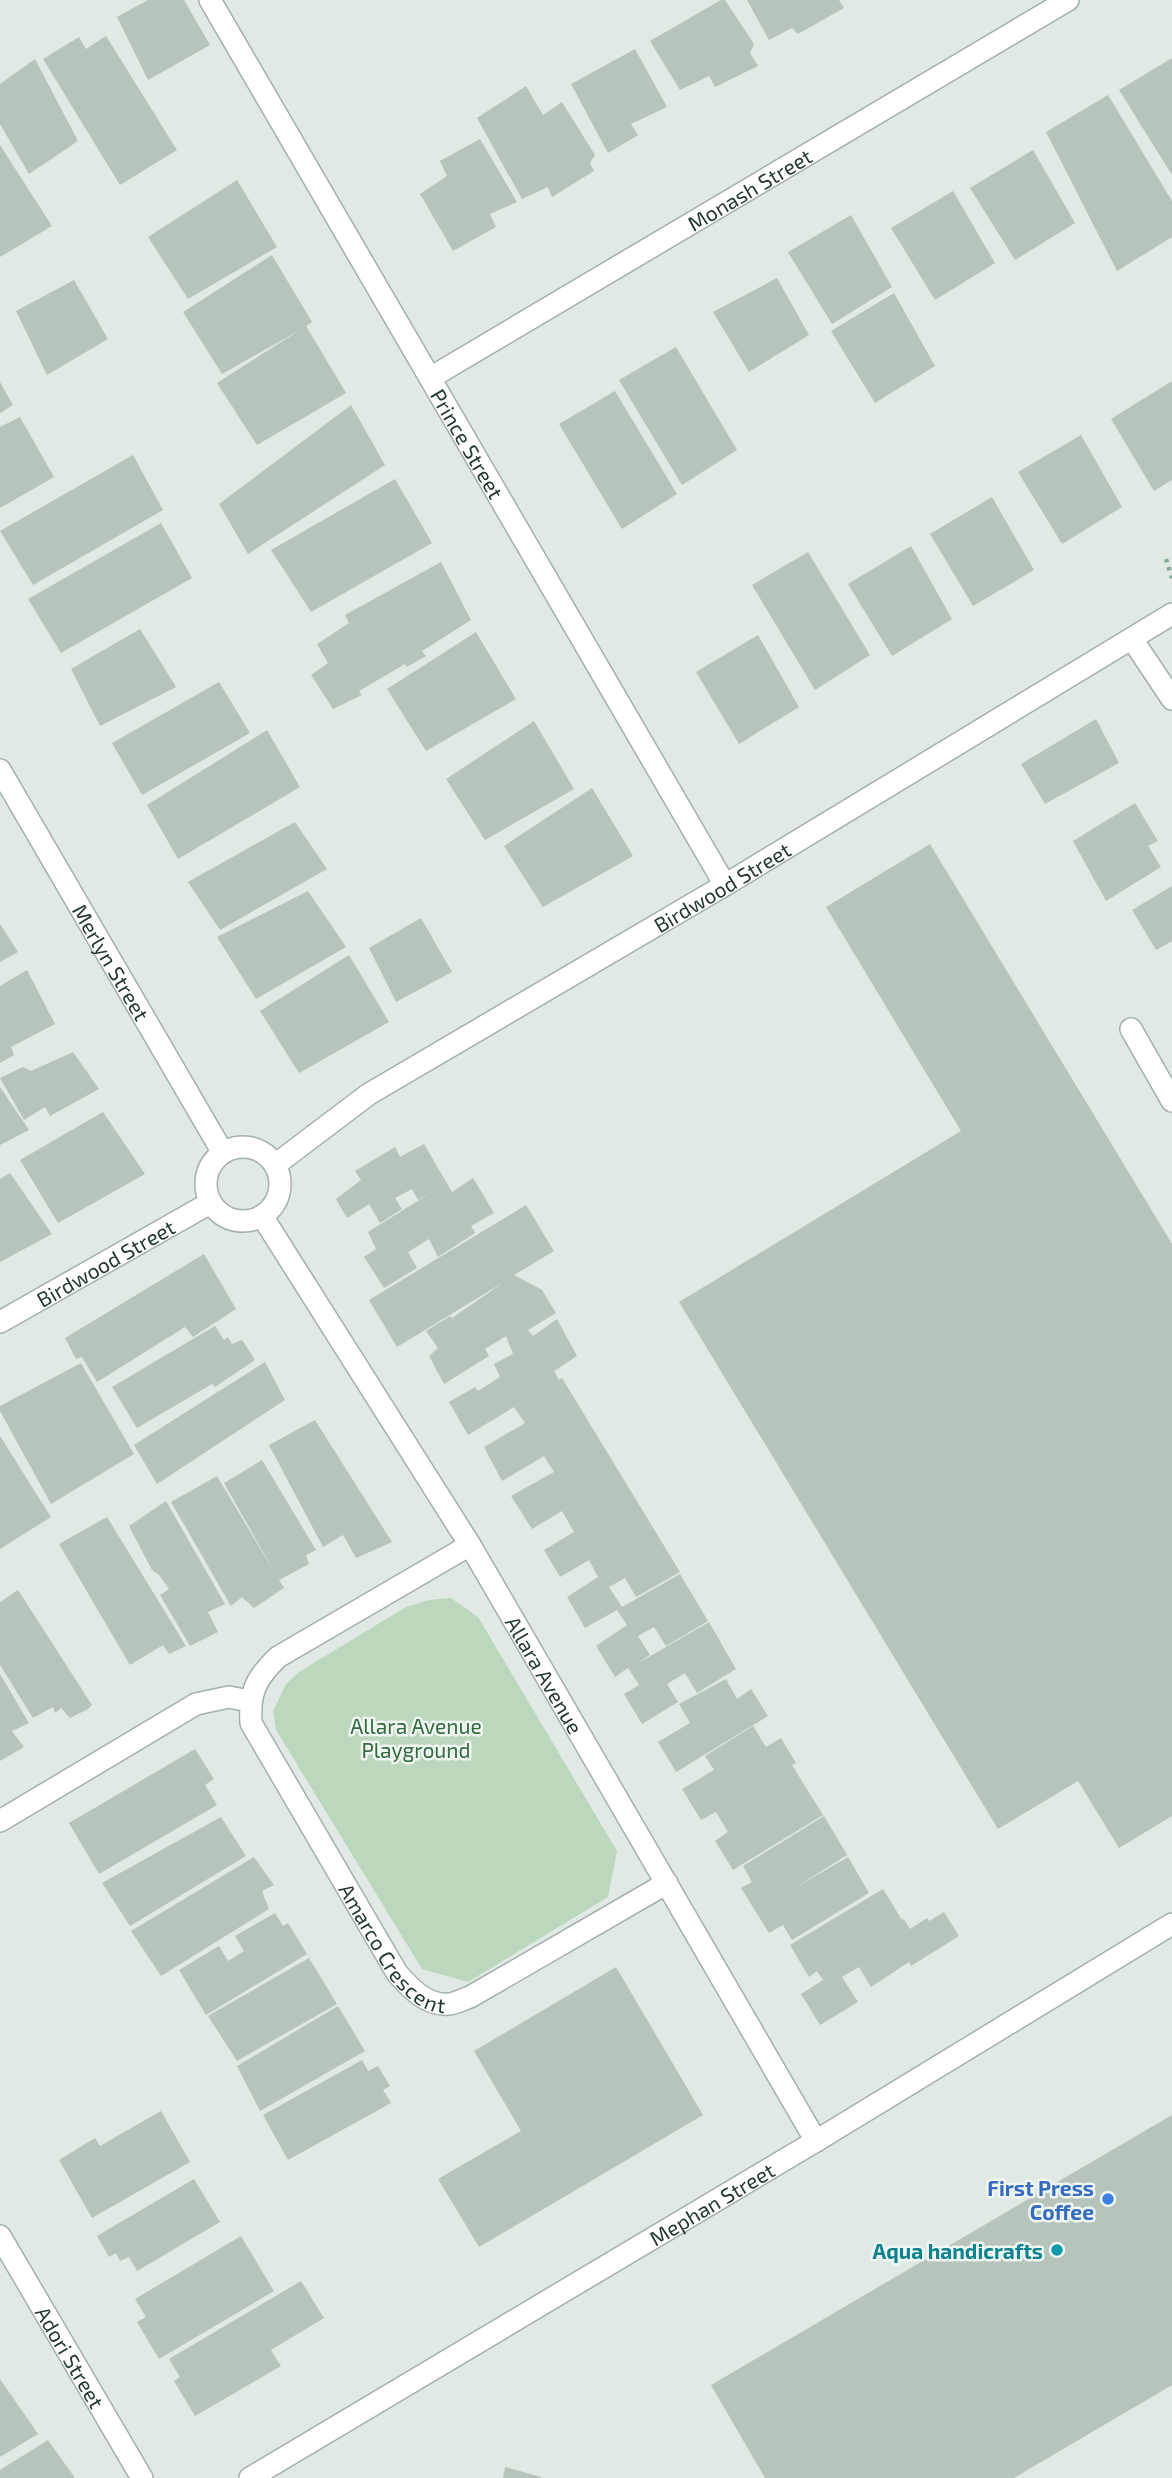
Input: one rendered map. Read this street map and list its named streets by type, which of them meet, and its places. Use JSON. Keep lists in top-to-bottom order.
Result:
{
  "streets": {
    "street": [
      "Monash Street",
      "Prince Street",
      "Birdwood Street",
      "Merlyn Street",
      "Allara Avenue",
      "Amarco Crescent",
      "Mephan Street",
      "Adori Street"
    ]
  },
  "crossings": [
    ["Monash Street", "Prince Street"],
    ["Prince Street", "Birdwood Street"],
    ["Birdwood Street", "Merlyn Street"],
    ["Birdwood Street", "Allara Avenue"],
    ["Merlyn Street", "Allara Avenue"],
    ["Allara Avenue", "Amarco Crescent"],
    ["Allara Avenue", "Mephan Street"]
  ],
  "parks": ["Allara Avenue Playground"],
  "places": ["First Press Coffee", "Aqua handicrafts"]
}
